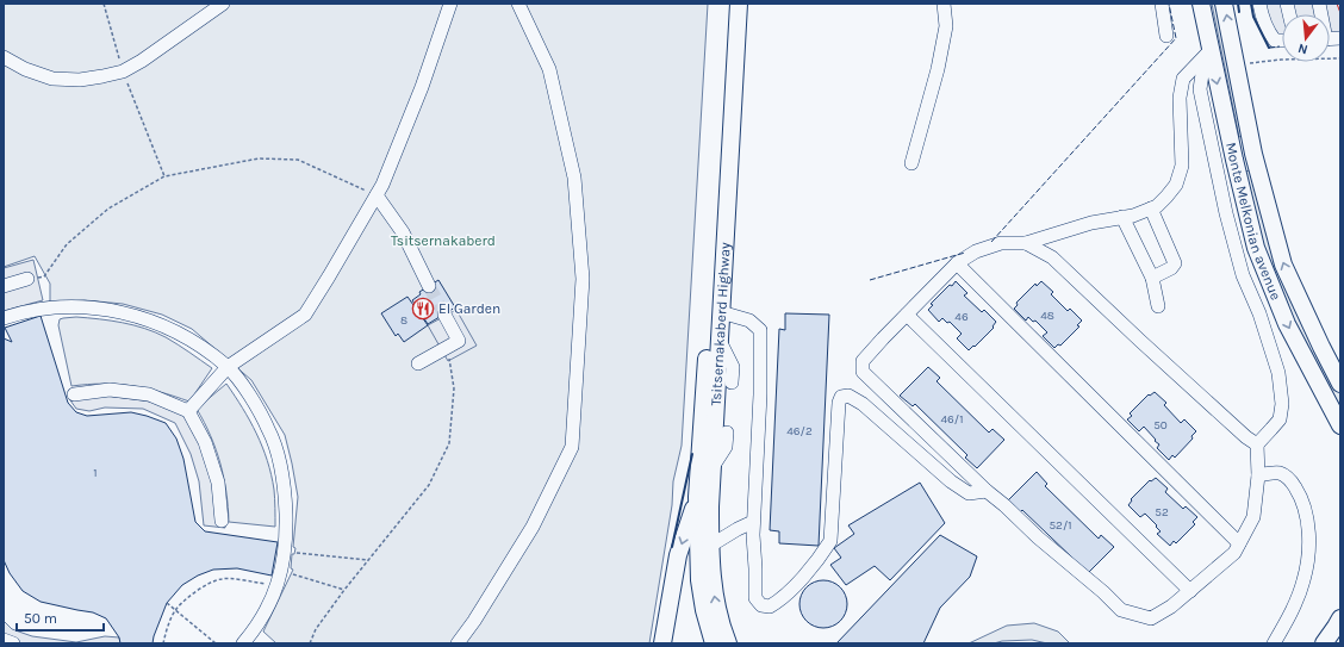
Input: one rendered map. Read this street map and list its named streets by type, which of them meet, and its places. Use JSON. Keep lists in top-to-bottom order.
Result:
{
  "streets": {
    "main road": ["Monte Melkonian avenue", "Tsitsernakaberd Highway"]
  },
  "parks": ["Tsitsernakaberd"],
  "places": {
    "restaurant": ["El Garden"]
  },
  "house_numbers": [
    "48",
    "46",
    "8",
    "46/1",
    "50",
    "46/2",
    "1",
    "52",
    "52/1"
  ],
  "scale_bar": "50 m",
  "north": "bottom"
}
